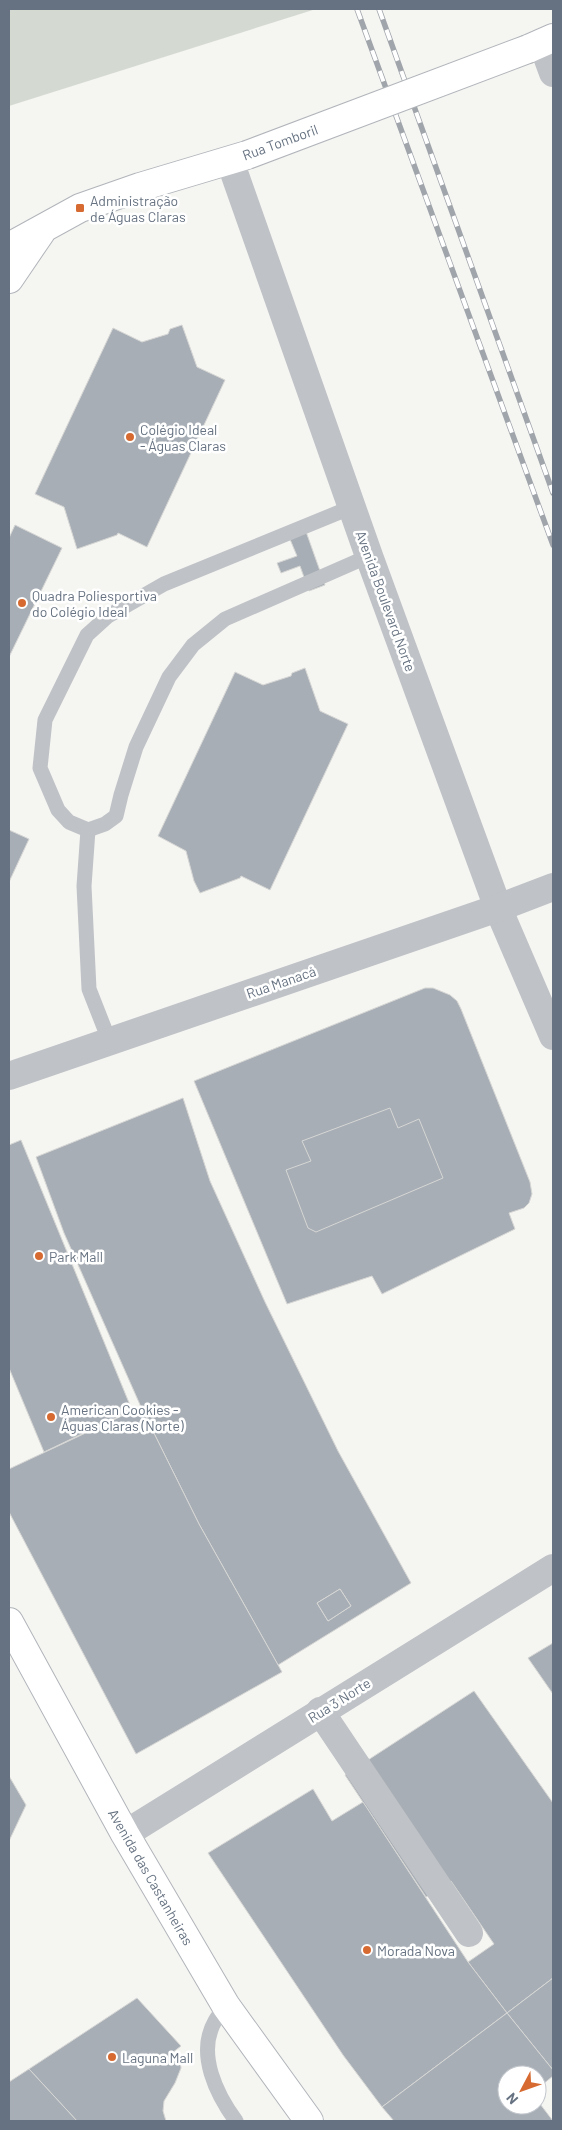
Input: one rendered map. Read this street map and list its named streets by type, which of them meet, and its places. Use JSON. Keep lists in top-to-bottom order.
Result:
{
  "streets": {
    "main road": ["Rua Tomboril", "Avenida das Castanheiras"],
    "street": ["Avenida Boulevard Norte", "Rua Manacá", "Rua 3 Norte"]
  },
  "crossings": [
    ["Rua Tomboril", "Avenida Boulevard Norte"],
    ["Avenida Boulevard Norte", "Rua Manacá"],
    ["Rua 3 Norte", "Avenida das Castanheiras"]
  ],
  "places": {
    "transit": ["Administração de Águas Claras"],
    "other": [
      "Colégio Ideal - Águas Claras",
      "Quadra Poliesportiva do Colégio Ideal",
      "Park Mall",
      "American Cookies - Águas Claras (Norte)",
      "Morada Nova",
      "Laguna Mall"
    ]
  },
  "north": "bottom left"
}
